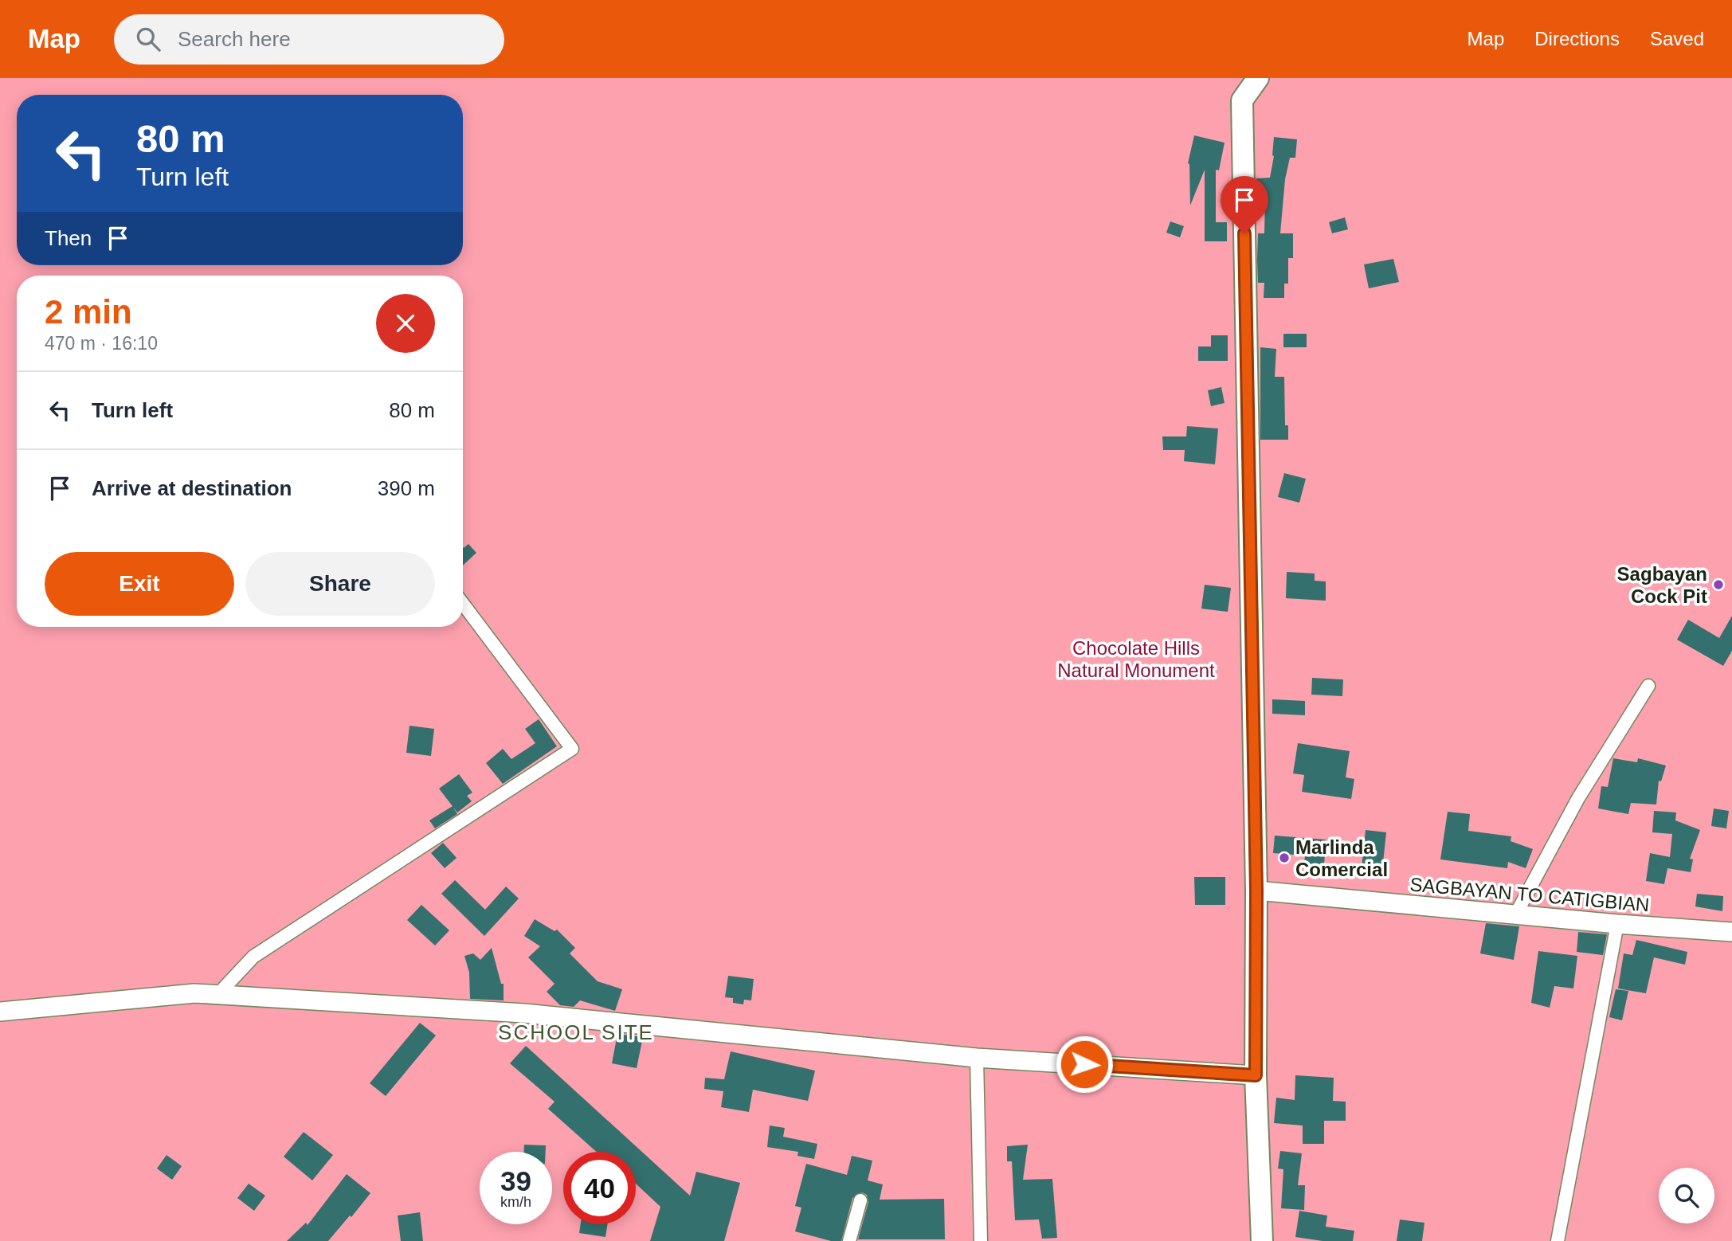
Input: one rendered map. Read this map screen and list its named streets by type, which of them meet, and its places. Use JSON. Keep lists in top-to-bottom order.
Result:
{
  "streets": {
    "street": ["SAGBAYAN TO CATIGBIAN"]
  },
  "districts": ["SCHOOL SITE"],
  "parks": ["Chocolate Hills Natural Monument"],
  "places": ["Sagbayan Cock Pit", "Marlinda Comercial"],
  "page": {
    "header": "Map",
    "search": "Search here",
    "nav": ["Map", "Directions", "Saved"],
    "turn": ["80 m", "Turn left"],
    "then": "Then",
    "heading": ["2 min", "470 m · 16:10"],
    "list": [
      {
        "name": "Turn left",
        "value": "80 m"
      },
      {
        "name": "Arrive at destination",
        "value": "390 m"
      }
    ],
    "buttons": ["Exit", "Share"],
    "speed": "39 km/h",
    "limit": "40"
  }
}
